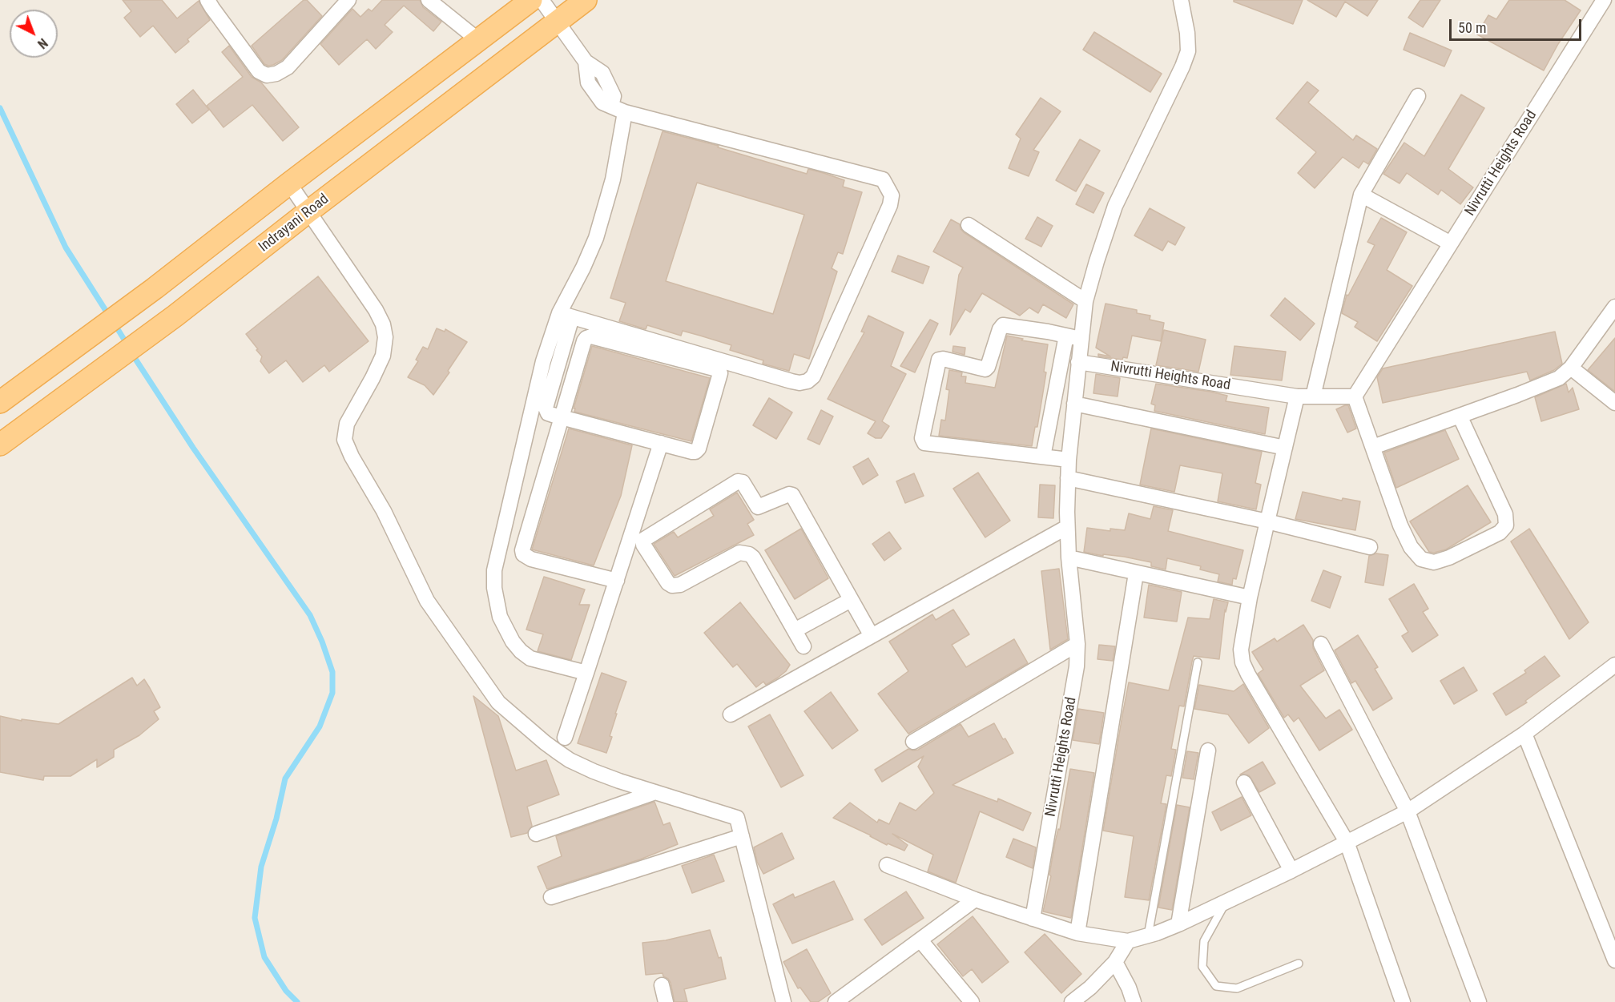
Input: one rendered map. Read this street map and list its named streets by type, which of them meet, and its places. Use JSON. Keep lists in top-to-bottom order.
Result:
{
  "streets": {
    "main road": ["Indrayani Road"],
    "street": ["Nivrutti Heights Road"]
  },
  "scale_bar": "50 m",
  "north": "bottom right"
}
